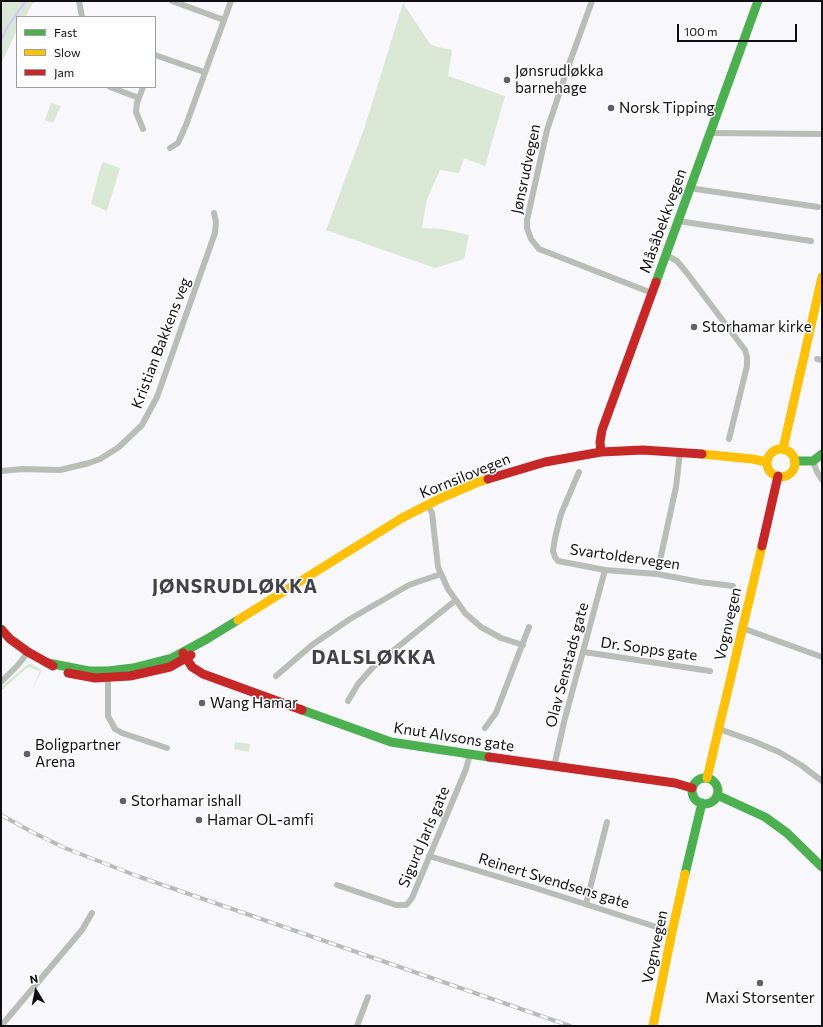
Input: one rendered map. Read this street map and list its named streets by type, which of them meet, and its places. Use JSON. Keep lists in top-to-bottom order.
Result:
{
  "streets": {
    "main road": [
      "Måsåbekkvegen",
      "Kornsilovegen",
      "Vognvegen",
      "Knut Alvsons gate"
    ],
    "street": [
      "Jønsrudvegen",
      "Kristian Bakkens veg",
      "Svartoldervegen",
      "Dr. Sopps gate",
      "Olav Senstads gate",
      "Sigurd Jarls gate",
      "Reinert Svendsens gate"
    ]
  },
  "crossings": [
    ["Jønsrudvegen", "Måsåbekkvegen"],
    ["Måsåbekkvegen", "Kornsilovegen"],
    ["Kornsilovegen", "Vognvegen"],
    ["Kornsilovegen", "Knut Alvsons gate"],
    ["Svartoldervegen", "Olav Senstads gate"],
    ["Vognvegen", "Knut Alvsons gate"],
    ["Vognvegen", "Reinert Svendsens gate"],
    ["Dr. Sopps gate", "Olav Senstads gate"],
    ["Olav Senstads gate", "Knut Alvsons gate"],
    ["Knut Alvsons gate", "Sigurd Jarls gate"],
    ["Sigurd Jarls gate", "Reinert Svendsens gate"]
  ],
  "districts": ["JØNSRUDLØKKA", "DALSLØKKA"],
  "places": [
    "Jønsrudløkka barnehage",
    "Norsk Tipping",
    "Storhamar kirke",
    "Wang Hamar",
    "Boligpartner Arena",
    "Storhamar ishall",
    "Hamar OL-amfi",
    "Maxi Storsenter"
  ],
  "legend": ["Fast", "Slow", "Jam"],
  "scale_bar": "100 m",
  "north": "top"
}
